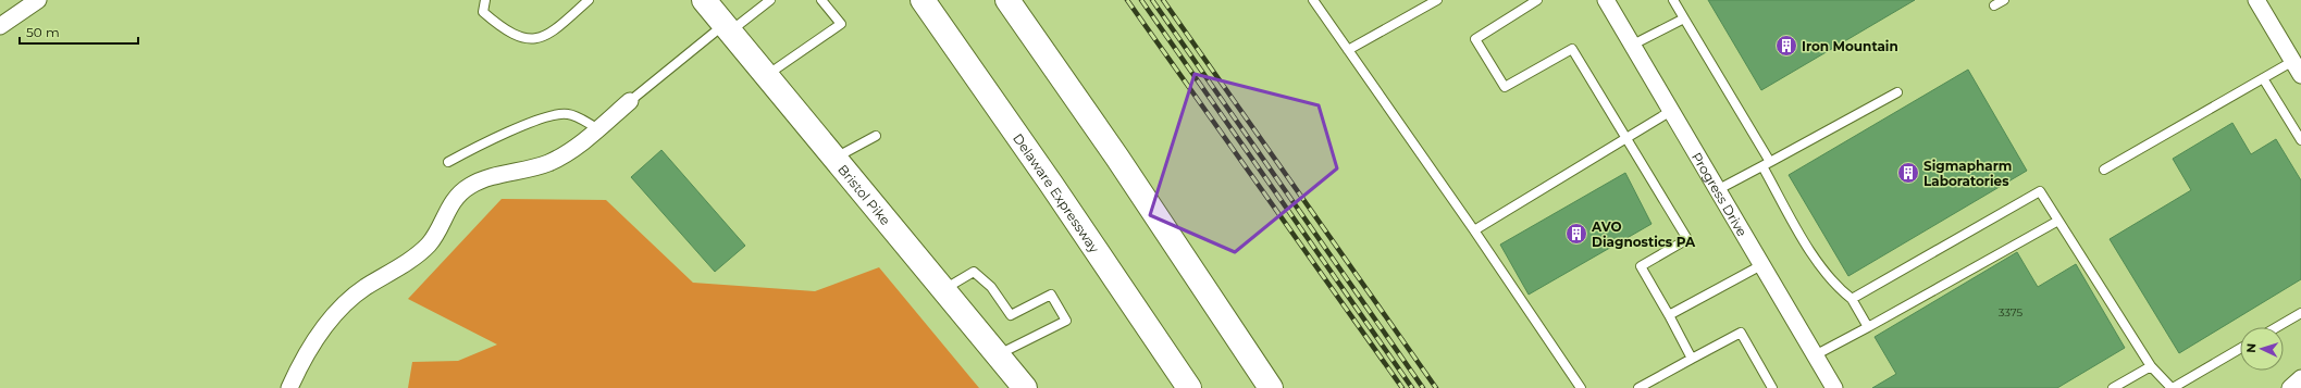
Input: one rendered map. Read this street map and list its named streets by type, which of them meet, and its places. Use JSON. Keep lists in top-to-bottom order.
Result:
{
  "streets": {
    "main road": ["Bristol Pike", "Delaware Expressway"],
    "street": ["Progress Drive"]
  },
  "places": {
    "building": ["Iron Mountain", "Sigmapharm Laboratories", "AVO Diagnostics PA"]
  },
  "house_numbers": ["3375"],
  "scale_bar": "50 m",
  "north": "left"
}
